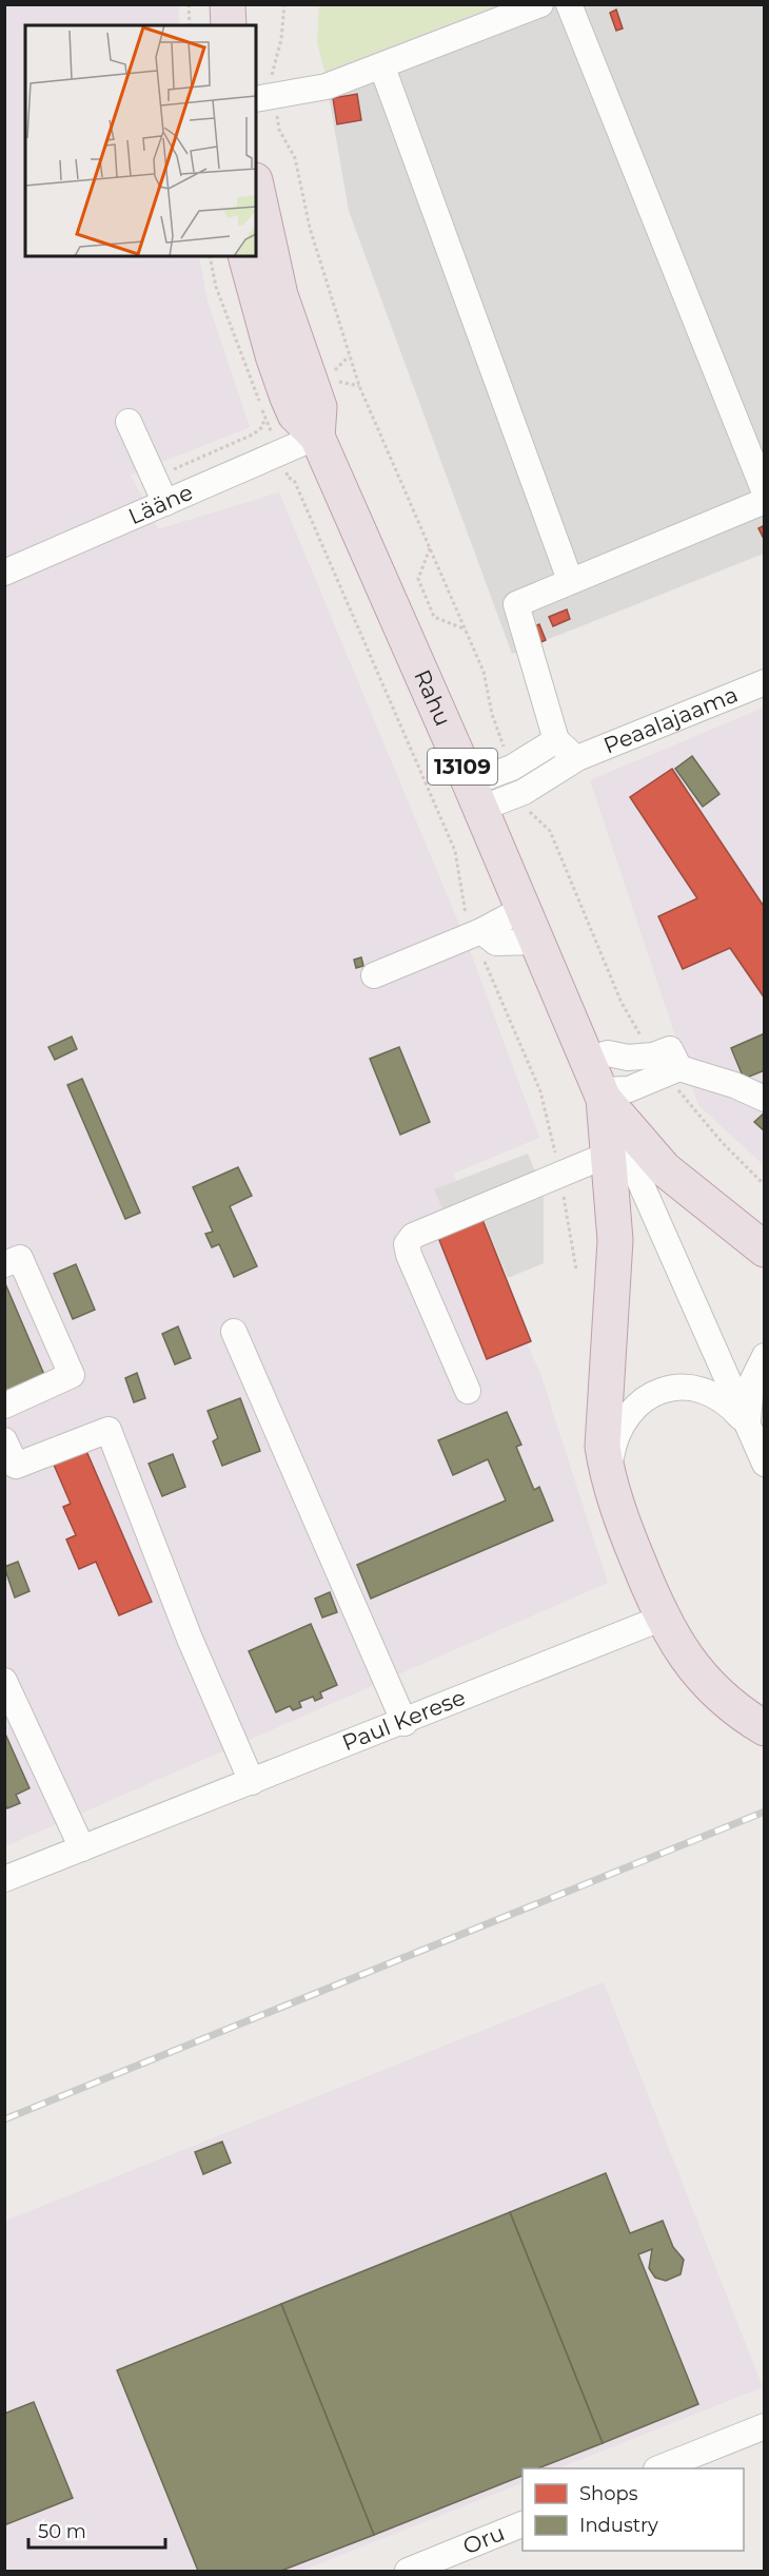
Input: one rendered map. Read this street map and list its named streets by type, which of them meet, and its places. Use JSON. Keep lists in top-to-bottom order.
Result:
{
  "streets": {
    "highway": ["Rahu", "13109"],
    "street": [
      "Lääne",
      "Peaalajaama",
      "Paul Kerese",
      "Oru"
    ]
  },
  "crossings": [
    ["Lääne", "Rahu"],
    ["Rahu", "Peaalajaama"],
    ["Rahu", "13109"]
  ],
  "legend": ["Shops", "Industry"],
  "scale_bar": "50 m"
}
